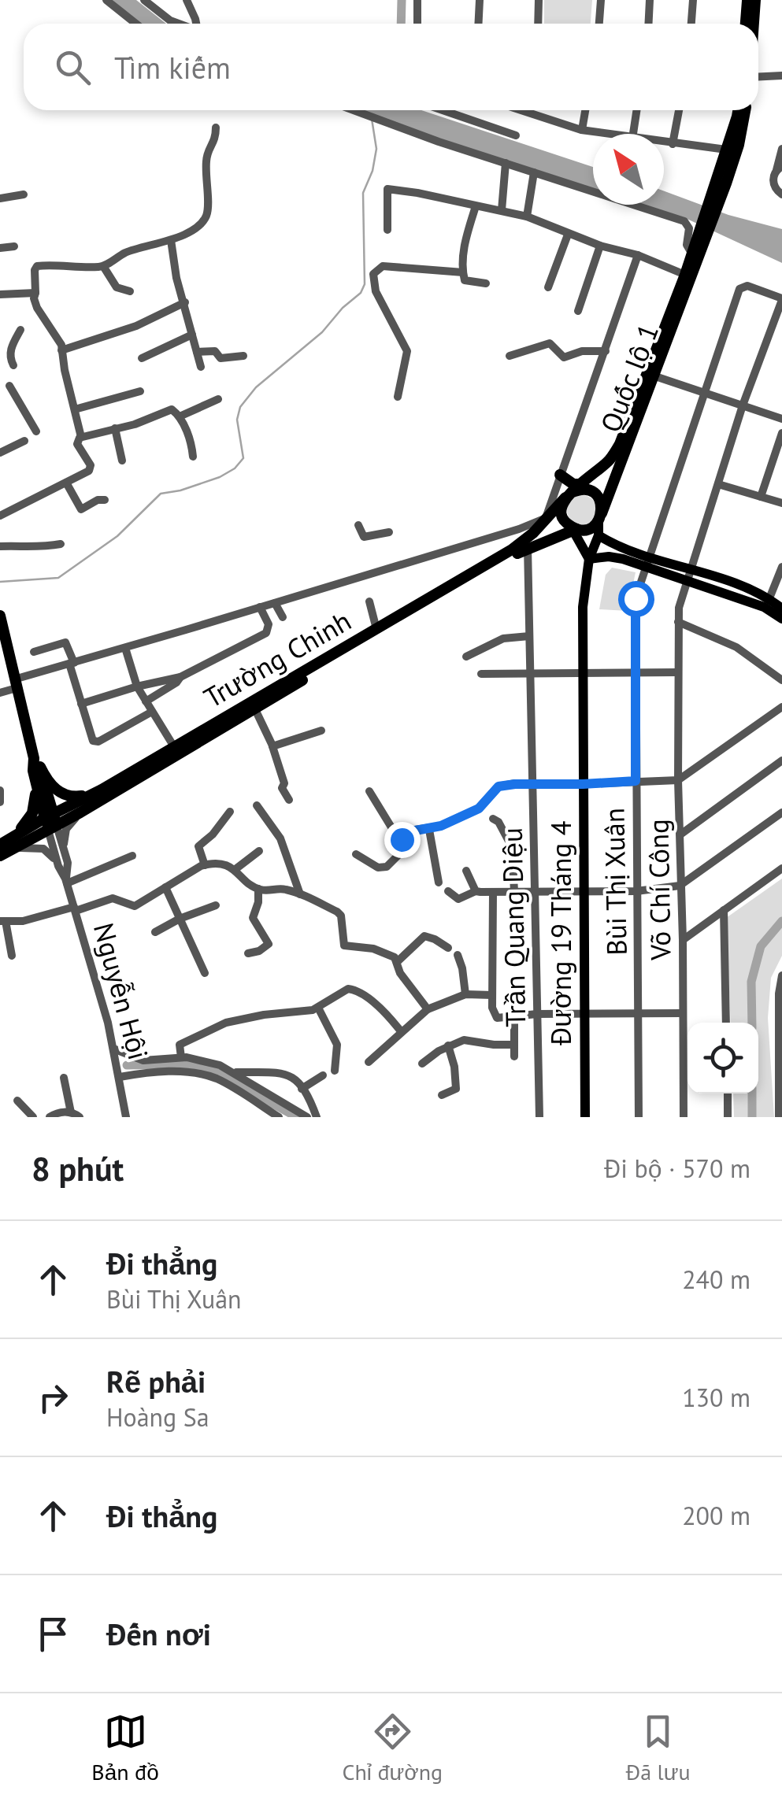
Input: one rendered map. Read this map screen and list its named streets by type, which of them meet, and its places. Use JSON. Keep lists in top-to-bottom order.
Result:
{
  "streets": {
    "highway": ["Quốc lộ 1", "Trường Chinh", "Nguyễn Hội"],
    "main road": ["Đường 19 Tháng 4"],
    "street": ["Bùi Thị Xuân", "Võ Chí Công", "Trần Quang Diệu"]
  },
  "crossings": [
    ["Quốc lộ 1", "Trường Chinh"],
    ["Quốc lộ 1", "Đường 19 Tháng 4"],
    ["Trường Chinh", "Trần Quang Diệu"],
    ["Trường Chinh", "Đường 19 Tháng 4"],
    ["Trường Chinh", "Nguyễn Hội"],
    ["Bùi Thị Xuân", "Võ Chí Công"]
  ],
  "north": "top left",
  "page": {
    "search": "Tìm kiếm",
    "heading": ["8 phút", "Đi bộ · 570 m"],
    "list": [
      ["Đi thẳng", "Bùi Thị Xuân", "240 m"],
      ["Rẽ phải", "Hoàng Sa", "130 m"],
      ["Đi thẳng", "200 m"],
      "Đến nơi"
    ],
    "nav": ["Bản đồ", "Chỉ đường", "Đã lưu"]
  }
}
